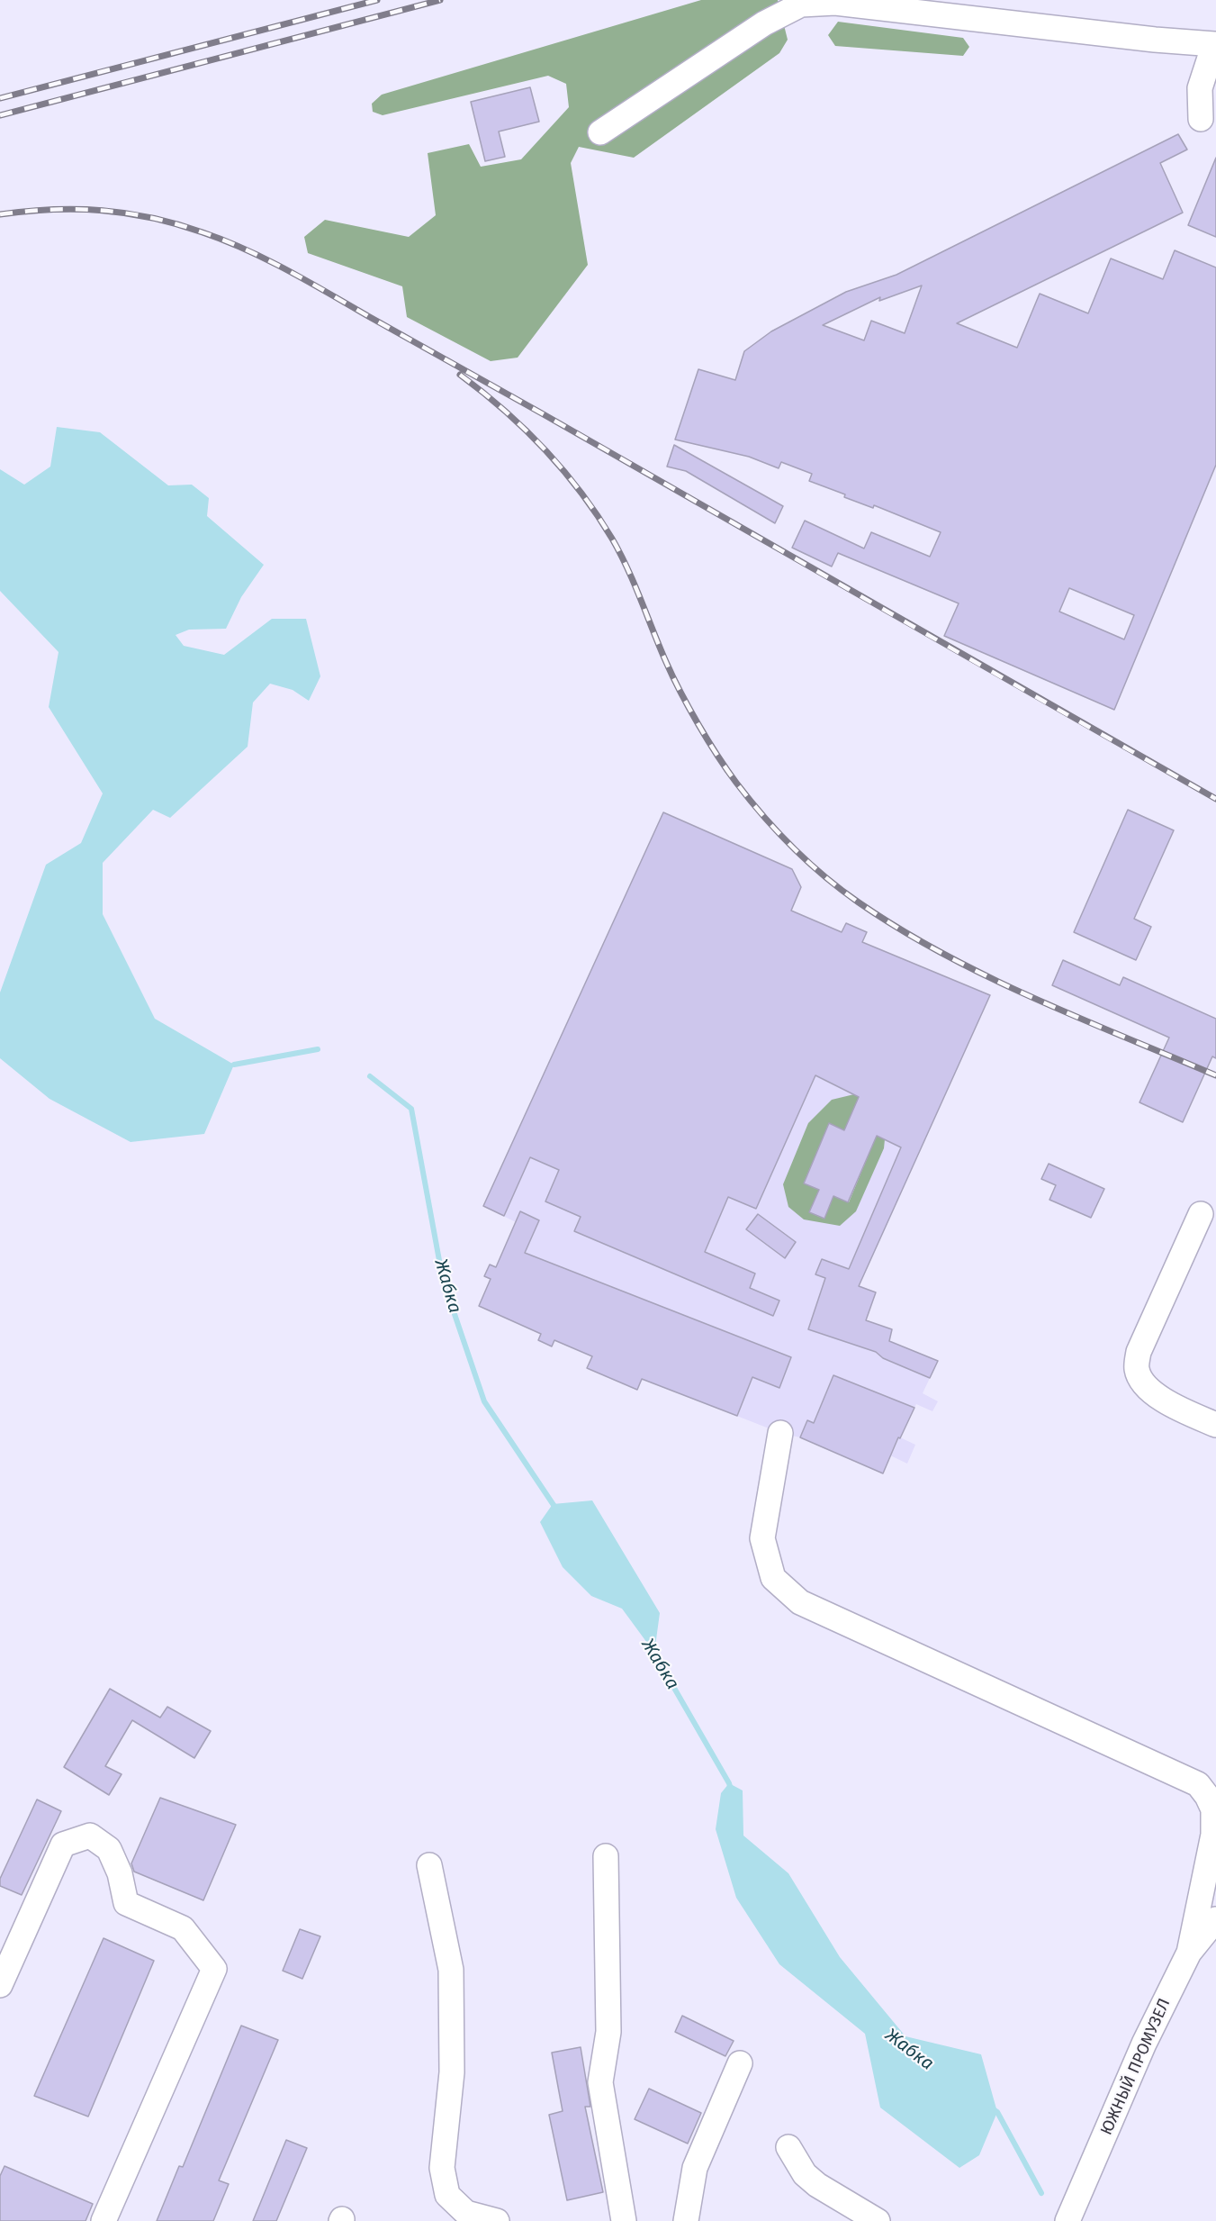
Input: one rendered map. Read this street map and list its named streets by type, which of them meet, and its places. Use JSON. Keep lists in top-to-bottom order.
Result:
{
  "streets": {
    "street": ["ЮЖНЫЙ ПРОМУЗЕЛ"]
  },
  "water": ["Жабка"]
}
